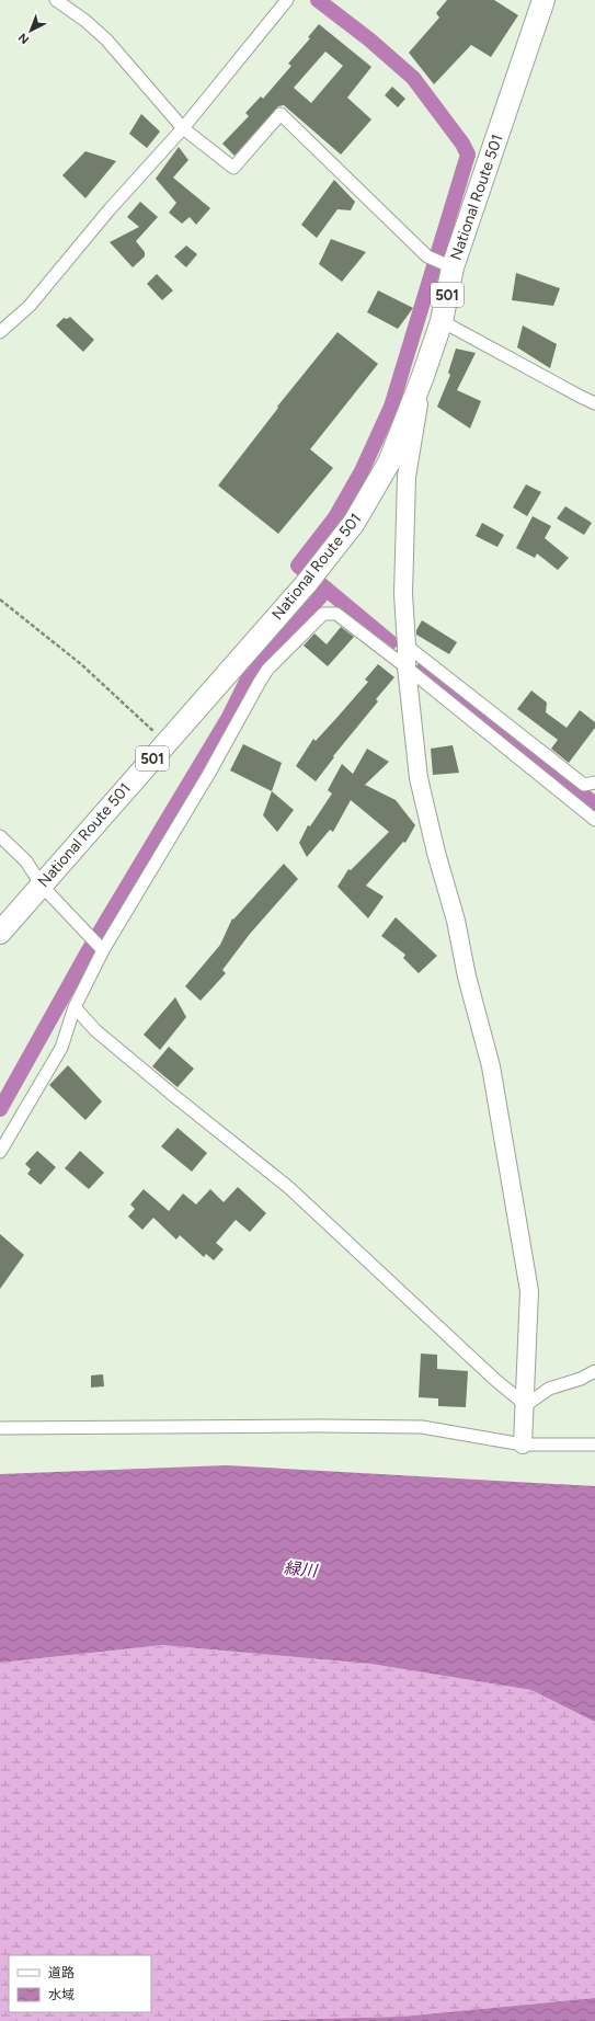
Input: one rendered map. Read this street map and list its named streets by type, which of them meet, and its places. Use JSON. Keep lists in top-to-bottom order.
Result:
{
  "streets": {
    "highway": ["National Route 501", "501"]
  },
  "water": ["緑川"],
  "legend": ["道路", "水域"],
  "north": "bottom left"
}
